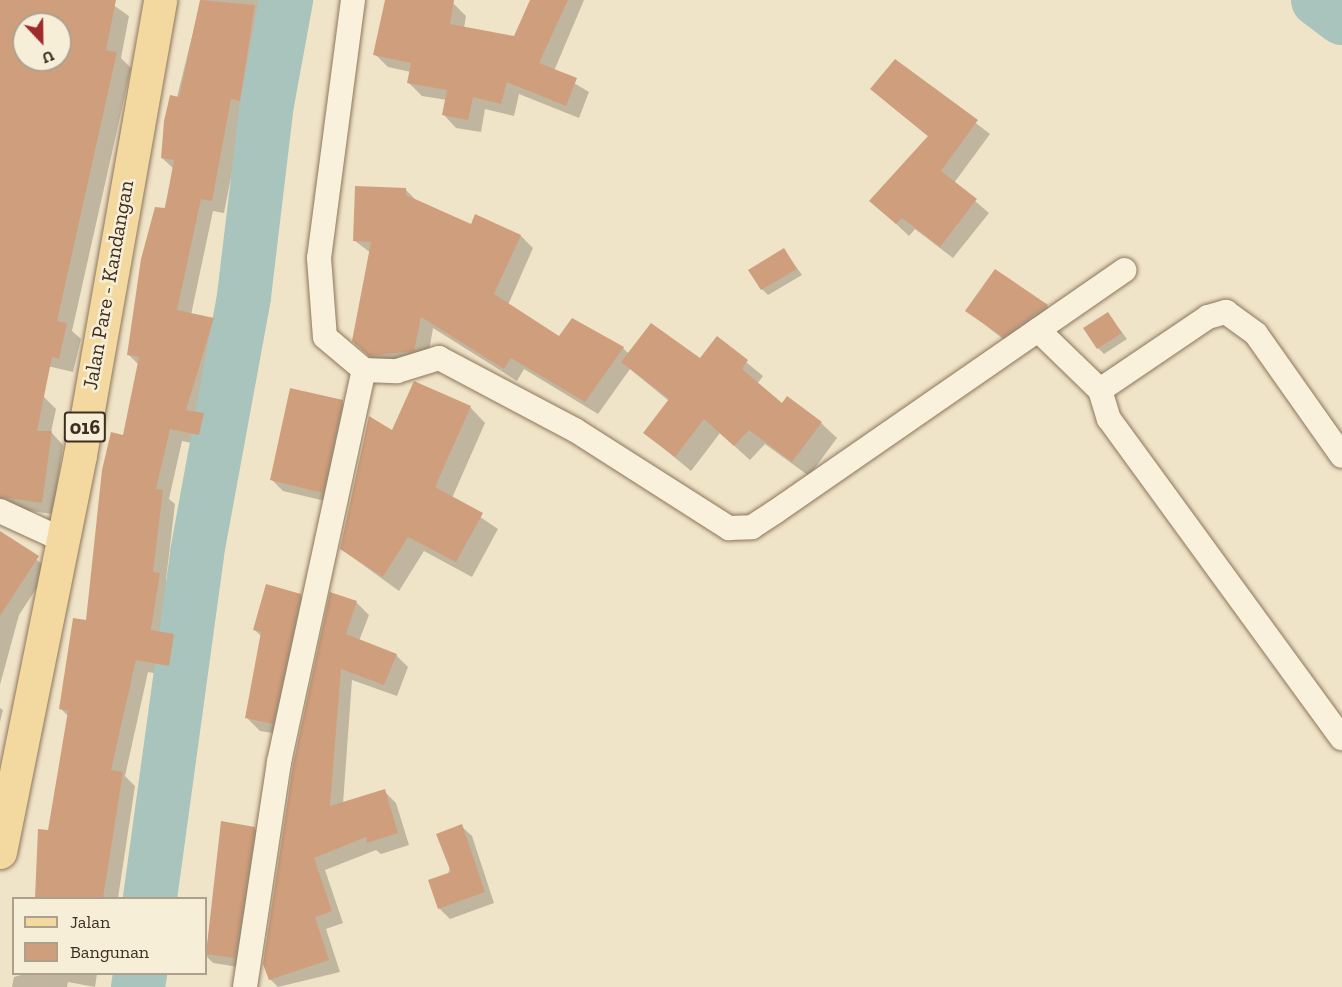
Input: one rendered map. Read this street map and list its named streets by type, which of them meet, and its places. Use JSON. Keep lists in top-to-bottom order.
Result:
{
  "streets": {
    "main road": ["Jalan Pare - Kandangan", "016"]
  },
  "legend": ["Jalan", "Bangunan"],
  "north": "bottom"
}
